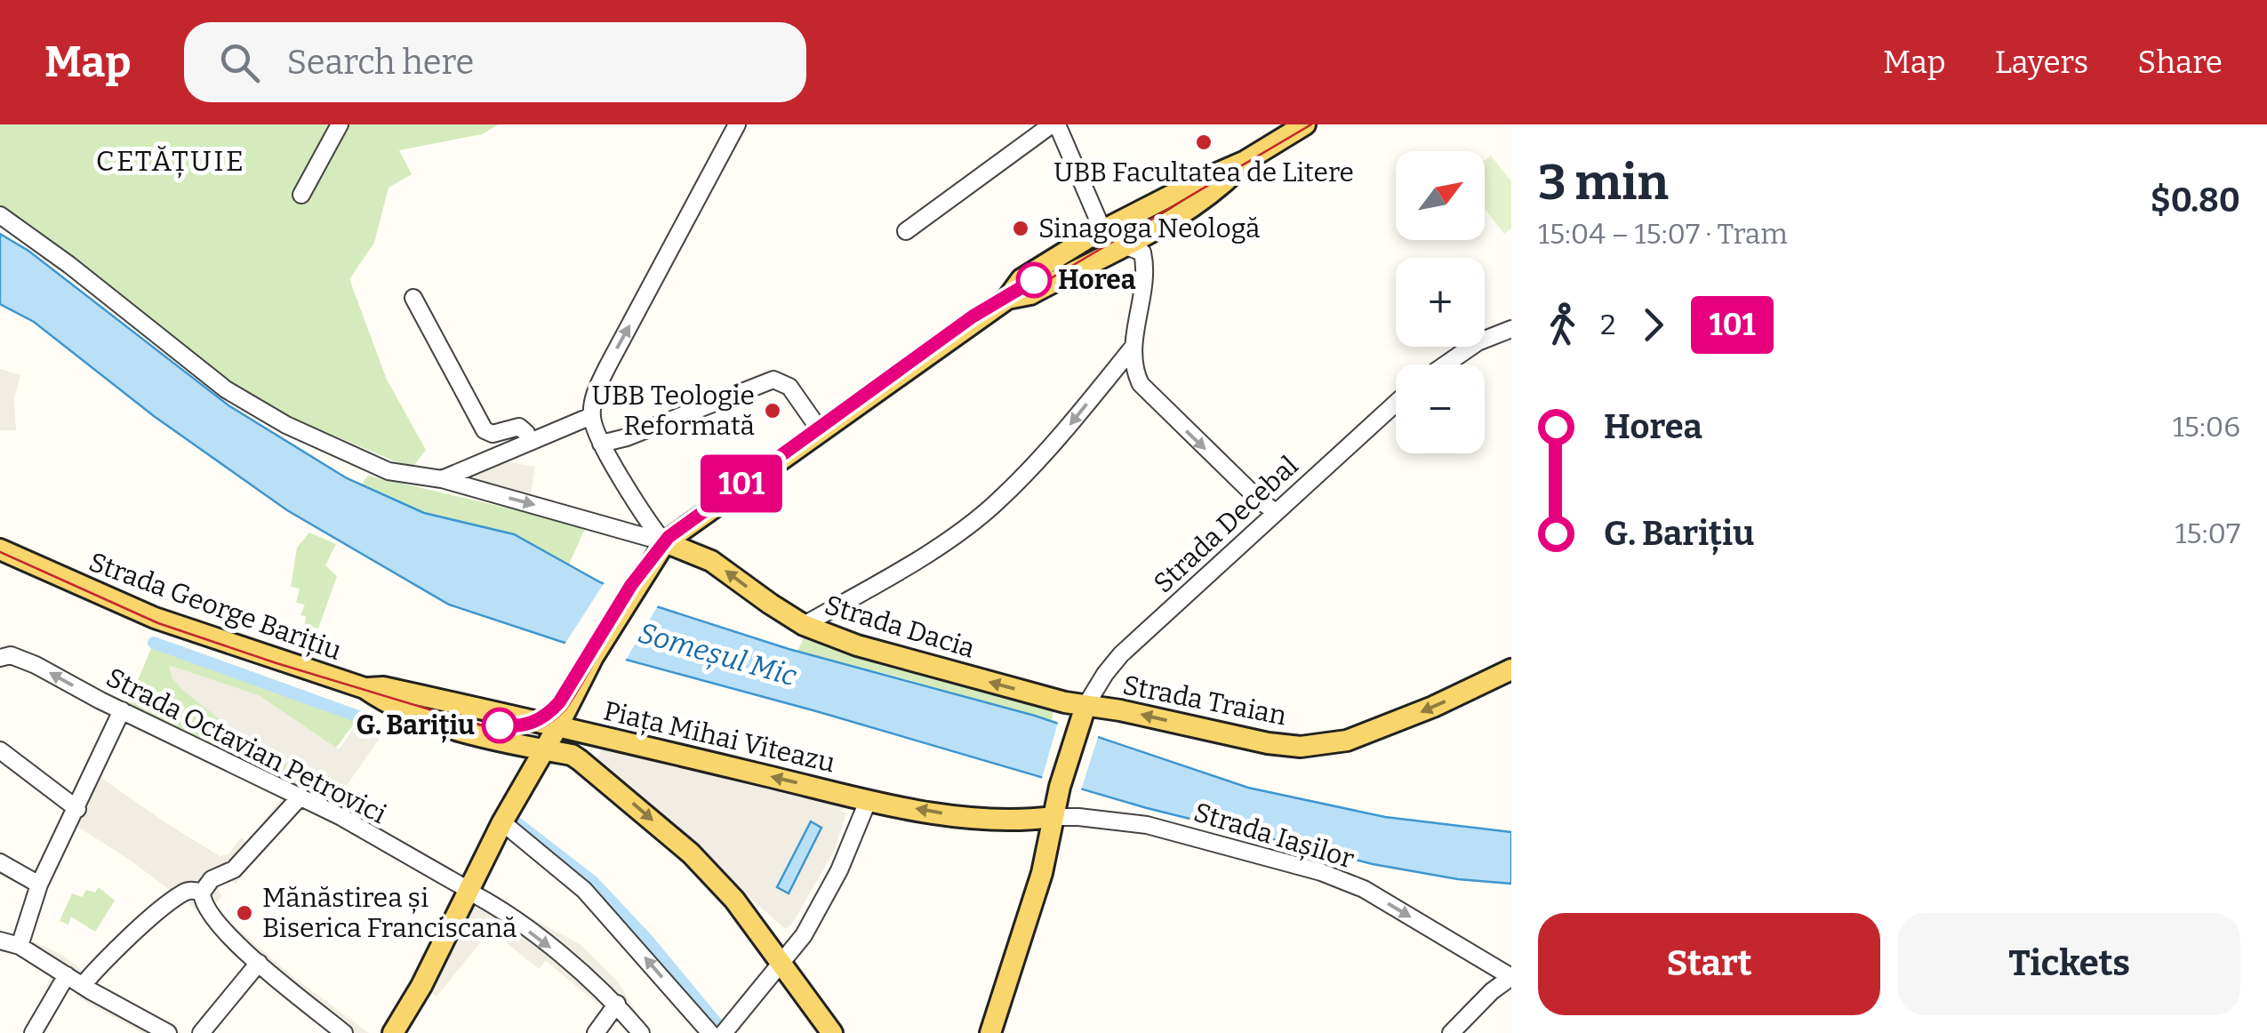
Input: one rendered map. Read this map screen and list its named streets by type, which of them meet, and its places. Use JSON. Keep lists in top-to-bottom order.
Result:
{
  "streets": {
    "main road": [
      "Strada George Barițiu",
      "Strada Dacia",
      "Strada Traian",
      "Piața Mihai Viteazu"
    ],
    "street": ["Strada Decebal", "Strada Octavian Petrovici", "Strada Iașilor"]
  },
  "crossings": [
    ["Strada Decebal", "Strada Dacia"],
    ["Strada Decebal", "Strada Traian"],
    ["Strada George Barițiu", "Piața Mihai Viteazu"],
    ["Strada Dacia", "Strada Traian"],
    ["Piața Mihai Viteazu", "Strada Iașilor"]
  ],
  "one_way": ["Strada Dacia", "Strada Traian", "Strada Iașilor"],
  "districts": ["CETĂȚUIE"],
  "water": ["Someșul Mic"],
  "places": [
    "UBB Facultatea de Litere",
    "Sinagoga Neologă",
    "Horea",
    "UBB Teologie Reformată",
    "G. Barițiu",
    "Mănăstirea și Biserica Franciscană"
  ],
  "lines": ["tram line 101"],
  "north": "top right",
  "page": {
    "header": "Map",
    "search": "Search here",
    "nav": ["Map", "Layers", "Share"],
    "on_map": "101",
    "heading": ["3 min", "15:04 – 15:07 · Tram", "$0.80"],
    "map_buttons": ["+", "−"],
    "legs": ["2", "101"],
    "list": [
      {
        "name": "Horea",
        "value": "15:06"
      },
      {
        "name": "G. Barițiu",
        "value": "15:07"
      }
    ],
    "buttons": ["Start", "Tickets"]
  }
}
